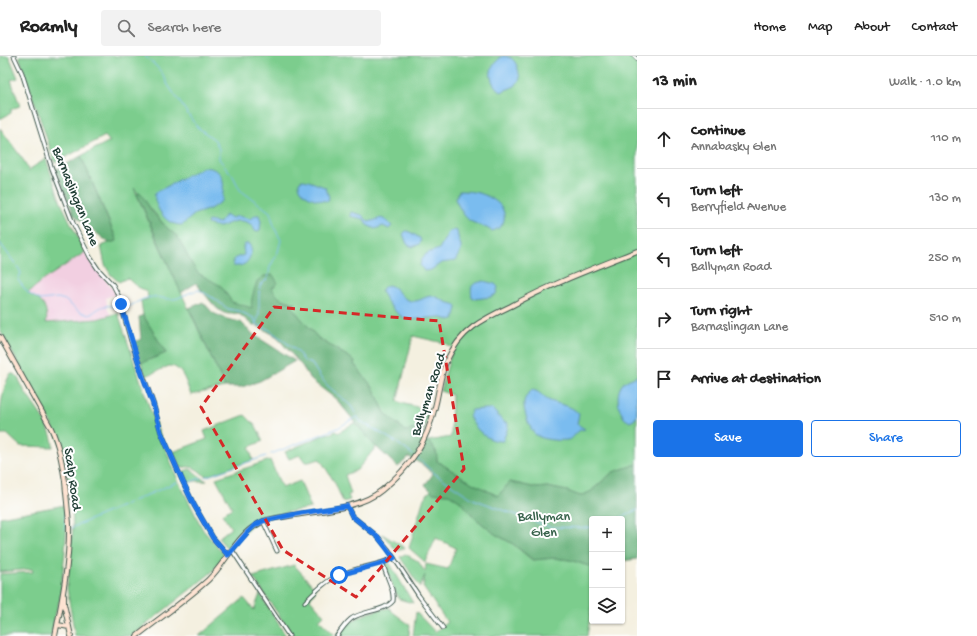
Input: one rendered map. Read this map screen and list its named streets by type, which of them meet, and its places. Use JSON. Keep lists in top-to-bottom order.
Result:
{
  "streets": {
    "street": ["Barnaslingan Lane", "Ballyman Road", "Scalp Road"]
  },
  "crossings": [
    ["Barnaslingan Lane", "Ballyman Road"]
  ],
  "parks": ["Ballyman Glen"],
  "page": {
    "header": "Roamly",
    "search": "Search here",
    "nav": [
      "Home",
      "Map",
      "About",
      "Contact"
    ],
    "heading": ["13 min", "Walk · 1.0 km"],
    "list": [
      ["Continue", "Annabasky Glen", "110 m"],
      ["Turn left", "Berryfield Avenue", "130 m"],
      ["Turn left", "Ballyman Road", "250 m"],
      ["Turn right", "Barnaslingan Lane", "510 m"],
      "Arrive at destination"
    ],
    "buttons": ["Save", "Share"],
    "map_buttons": ["+", "−"]
  }
}
